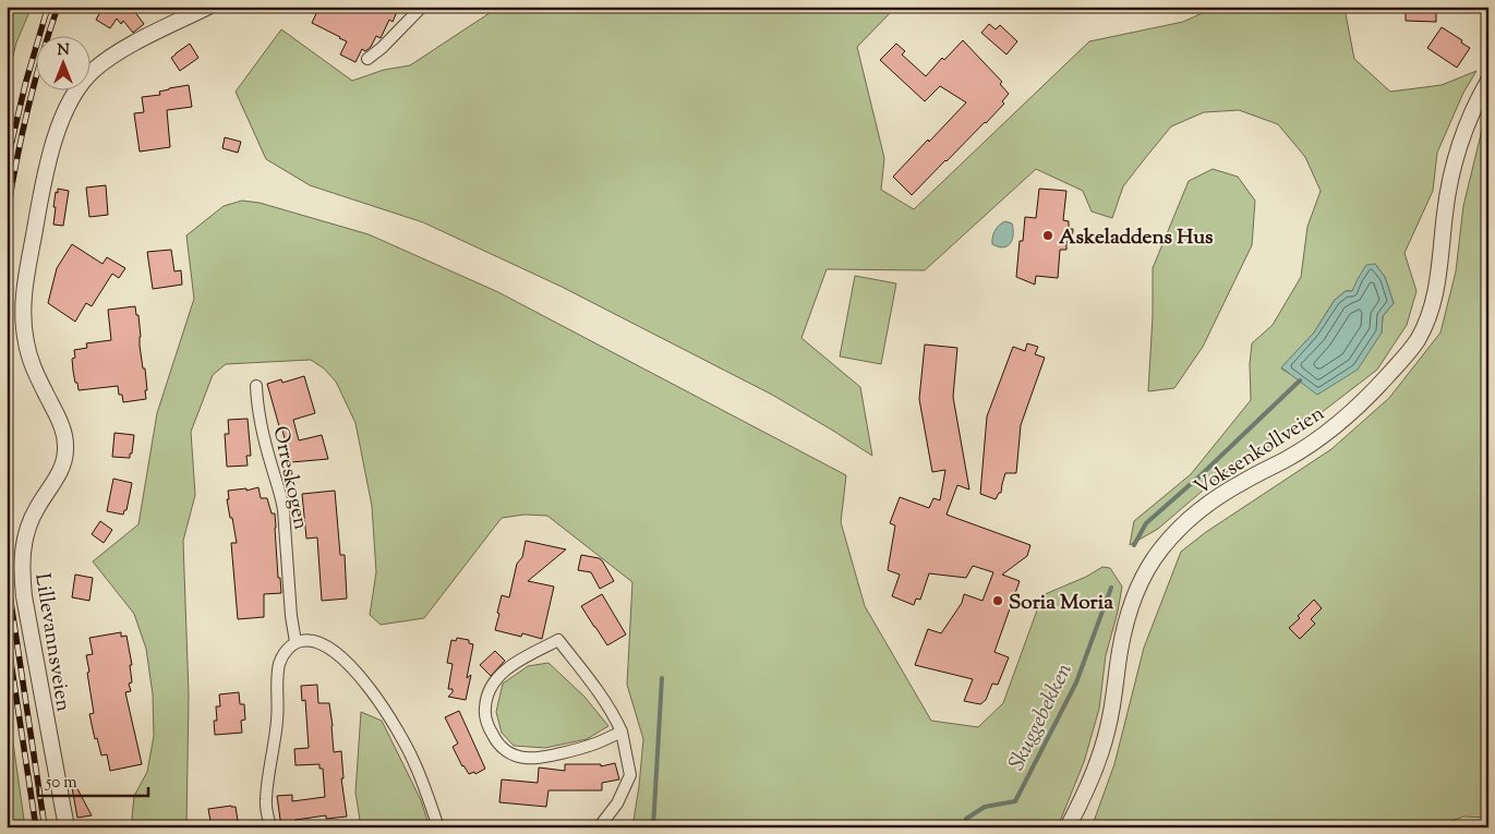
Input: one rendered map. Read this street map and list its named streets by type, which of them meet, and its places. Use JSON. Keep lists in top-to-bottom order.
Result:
{
  "streets": {
    "street": ["Voksenkollveien", "Orreskogen", "Lillevannsveien"]
  },
  "water": ["Skuggebekken"],
  "places": ["Askeladdens Hus", "Soria Moria"],
  "scale_bar": "50 m",
  "north": "top"
}
